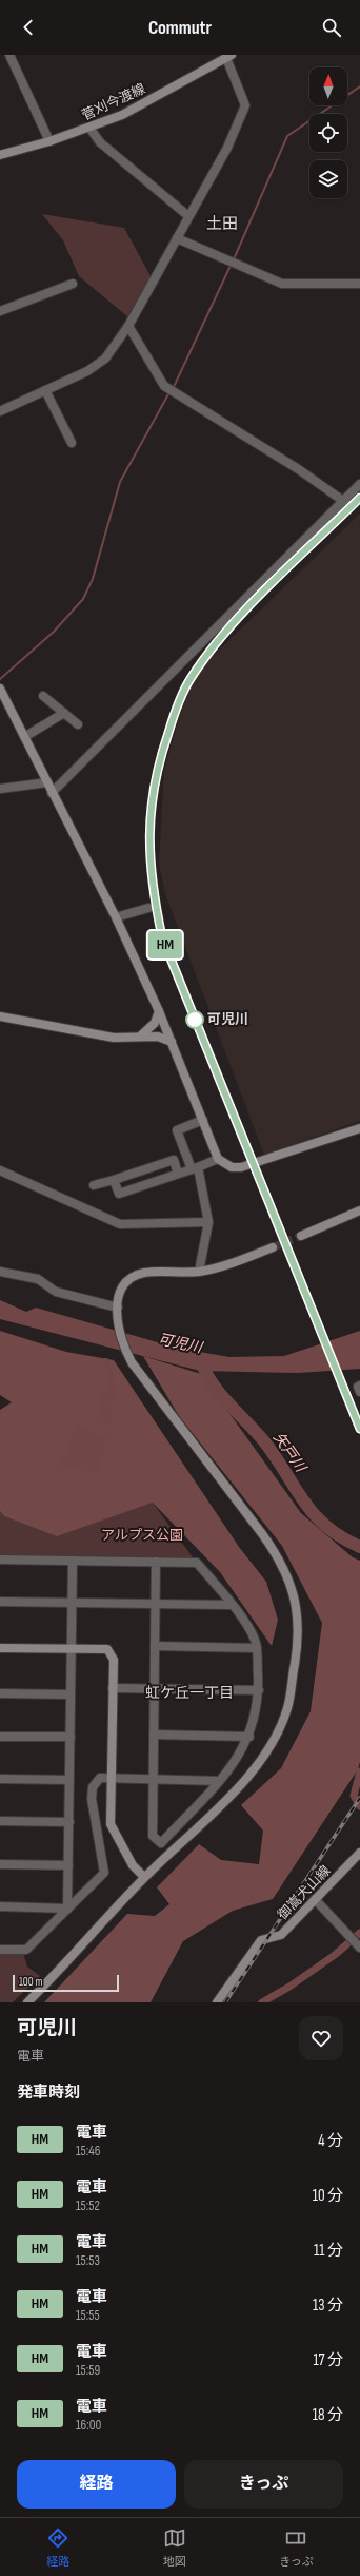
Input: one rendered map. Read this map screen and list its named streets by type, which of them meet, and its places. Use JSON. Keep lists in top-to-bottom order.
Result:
{
  "streets": {
    "street": ["菅刈今渡線", "御嵩犬山線"]
  },
  "districts": ["土田", "虹ケ丘一丁目"],
  "water": ["可児川", "矢戸川"],
  "parks": ["アルプス公園"],
  "places": ["可児川"],
  "scale_bar": "100 m",
  "north": "top",
  "page": {
    "header": "Commutr",
    "on_map": "HM",
    "scale": "100 m",
    "heading": [
      ["可児川", "電車"],
      "発車時刻"
    ],
    "list": [
      {
        "mark": "HM",
        "name": "電車",
        "note": "15:46",
        "value": "4 分"
      },
      {
        "mark": "HM",
        "name": "電車",
        "note": "15:52",
        "value": "10 分"
      },
      {
        "mark": "HM",
        "name": "電車",
        "note": "15:53",
        "value": "11 分"
      },
      {
        "mark": "HM",
        "name": "電車",
        "note": "15:55",
        "value": "13 分"
      },
      {
        "mark": "HM",
        "name": "電車",
        "note": "15:59",
        "value": "17 分"
      },
      {
        "mark": "HM",
        "name": "電車",
        "note": "16:00",
        "value": "18 分"
      }
    ],
    "buttons": ["経路", "きっぷ"],
    "tabs": ["経路", "地図", "きっぷ"]
  }
}
